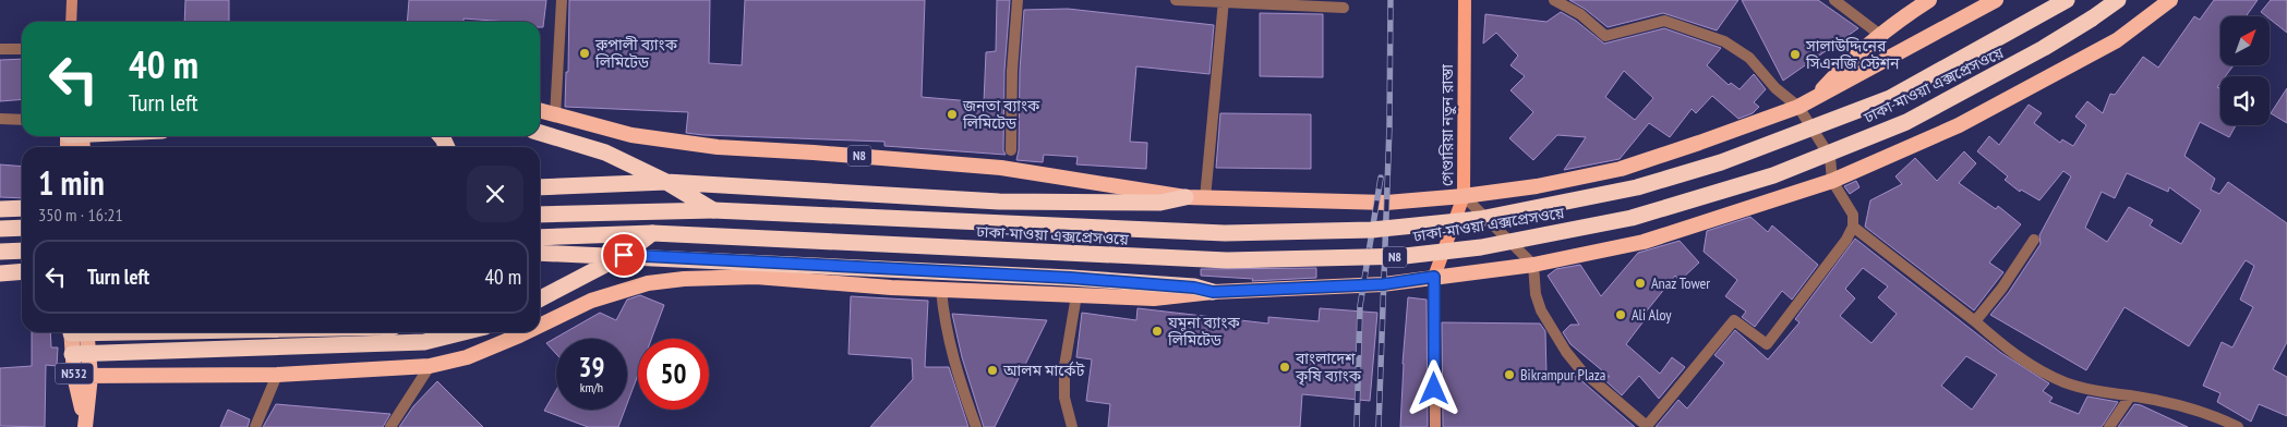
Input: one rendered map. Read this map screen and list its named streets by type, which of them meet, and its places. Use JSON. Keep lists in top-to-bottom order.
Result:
{
  "streets": {
    "highway": ["ঢাকা-মাওয়া এক্সপ্রেসওয়ে", "N8", "N532"],
    "main road": ["গেণ্ডারিয়া নতুন রাস্তা"]
  },
  "crossings": [
    ["ঢাকা-মাওয়া এক্সপ্রেসওয়ে", "N8"],
    ["গেণ্ডারিয়া নতুন রাস্তা", "N8"],
    ["N8", "N532"]
  ],
  "places": [
    "রুপালী ব্যাংক লিমিটেড",
    "সালাউদ্দিনের সিএনজি স্টেশন",
    "জনতা ব্যাংক লিমিটেড",
    "Anaz Tower",
    "Ali Aloy",
    "যমুনা ব্যাংক লিমিটেড",
    "বাংলাদেশ কৃষি ব্যাংক",
    "আলম মার্কেট",
    "Bikrampur Plaza"
  ],
  "north": "top right",
  "page": {
    "turn": ["40 m", "Turn left"],
    "heading": ["1 min", "350 m · 16:21"],
    "list": [
      {
        "name": "Turn left",
        "value": "40 m"
      }
    ],
    "speed": "39 km/h",
    "limit": "50"
  }
}
